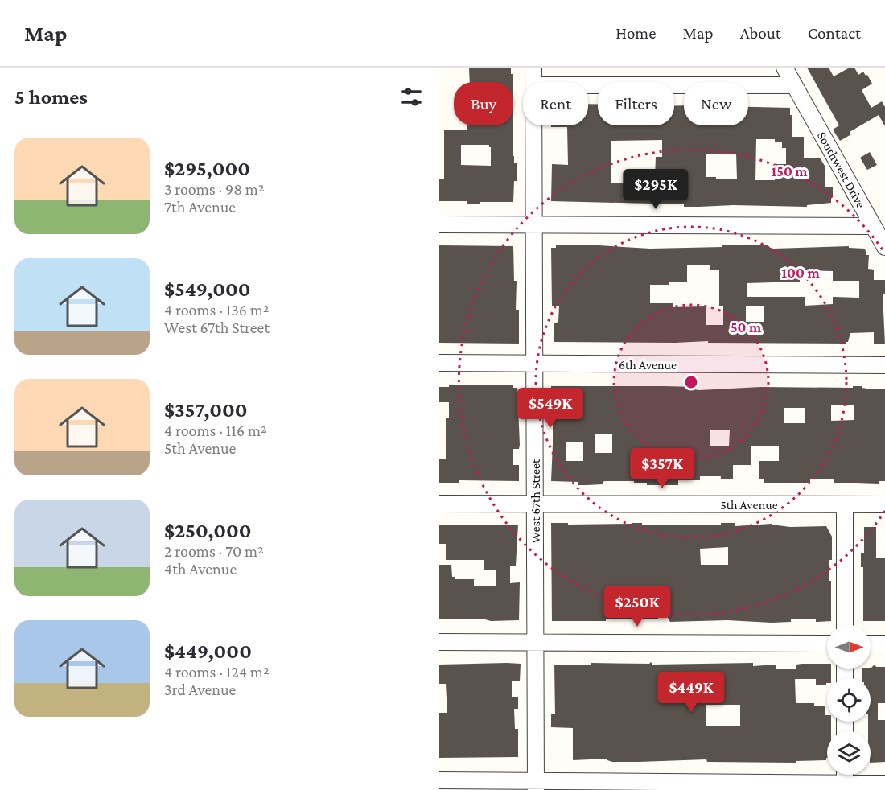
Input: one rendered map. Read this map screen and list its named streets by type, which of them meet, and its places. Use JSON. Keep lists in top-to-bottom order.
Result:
{
  "streets": {
    "street": [
      "Southwest Drive",
      "6th Avenue",
      "West 67th Street",
      "5th Avenue"
    ]
  },
  "crossings": [
    ["6th Avenue", "West 67th Street"],
    ["West 67th Street", "5th Avenue"]
  ],
  "north": "right",
  "page": {
    "header": "Map",
    "nav": [
      "Home",
      "Map",
      "About",
      "Contact"
    ],
    "heading": "5 homes",
    "chip": [
      "Buy",
      "Rent",
      "Filters",
      "New"
    ],
    "list": [
      {
        "name": "$295,000",
        "note": "3 rooms · 98 m² · 7th Avenue"
      },
      {
        "name": "$549,000",
        "note": "4 rooms · 136 m² · West 67th Street"
      },
      {
        "name": "$357,000",
        "note": "4 rooms · 116 m² · 5th Avenue"
      },
      {
        "name": "$250,000",
        "note": "2 rooms · 70 m² · 4th Avenue"
      },
      {
        "name": "$449,000",
        "note": "4 rooms · 124 m² · 3rd Avenue"
      }
    ],
    "price": [
      "$295K",
      "$549K",
      "$357K",
      "$250K",
      "$449K"
    ]
  },
  "rings": ["150 m", "100 m", "50 m"]
}
